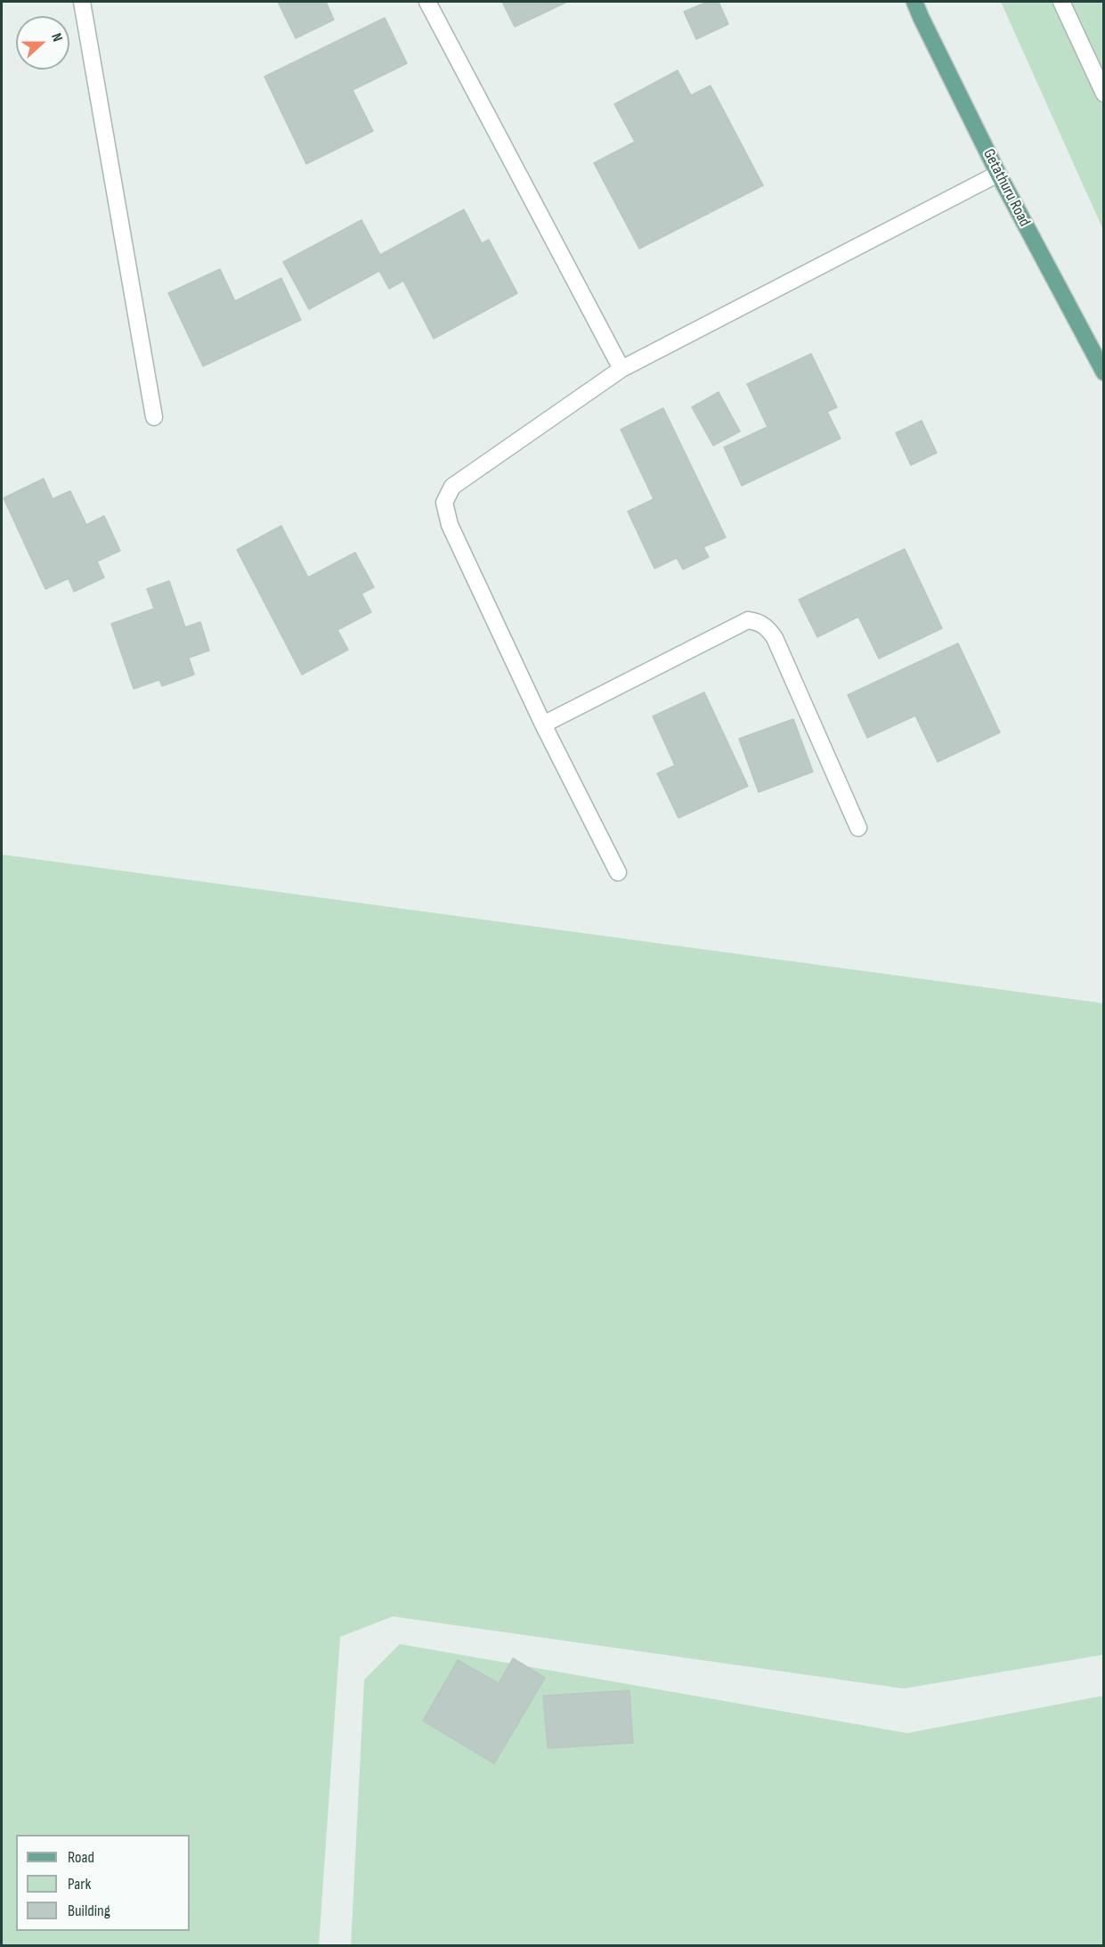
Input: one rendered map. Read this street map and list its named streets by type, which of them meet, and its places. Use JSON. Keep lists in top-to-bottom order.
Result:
{
  "streets": {
    "main road": ["Getathuru Road"]
  },
  "legend": ["Road", "Park", "Building"],
  "north": "right"
}
